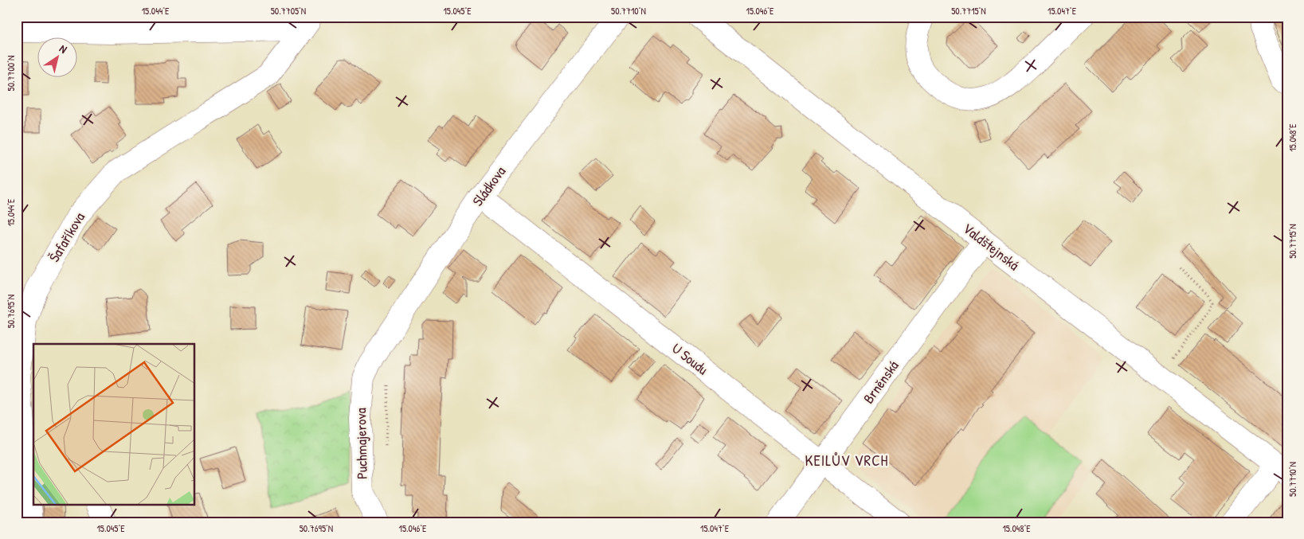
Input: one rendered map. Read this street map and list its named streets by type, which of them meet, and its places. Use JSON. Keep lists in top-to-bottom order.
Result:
{
  "streets": {
    "street": [
      "Sládkova",
      "Šafaříkova",
      "Valdštejnská",
      "U Soudu",
      "Brněnská",
      "Puchmajerova"
    ]
  },
  "crossings": [
    ["Sládkova", "U Soudu"],
    ["Sládkova", "Puchmajerova"],
    ["Valdštejnská", "Brněnská"],
    ["U Soudu", "Brněnská"]
  ],
  "districts": ["KEILŮV VRCH"],
  "north": "top right",
  "coordinates": [
    "15.044°E",
    "50.7705°N",
    "15.045°E",
    "50.7710°N",
    "15.046°E",
    "50.7715°N",
    "15.047°E",
    "50.7700°N",
    "15.048°E",
    "50.7695°N"
  ]
}
